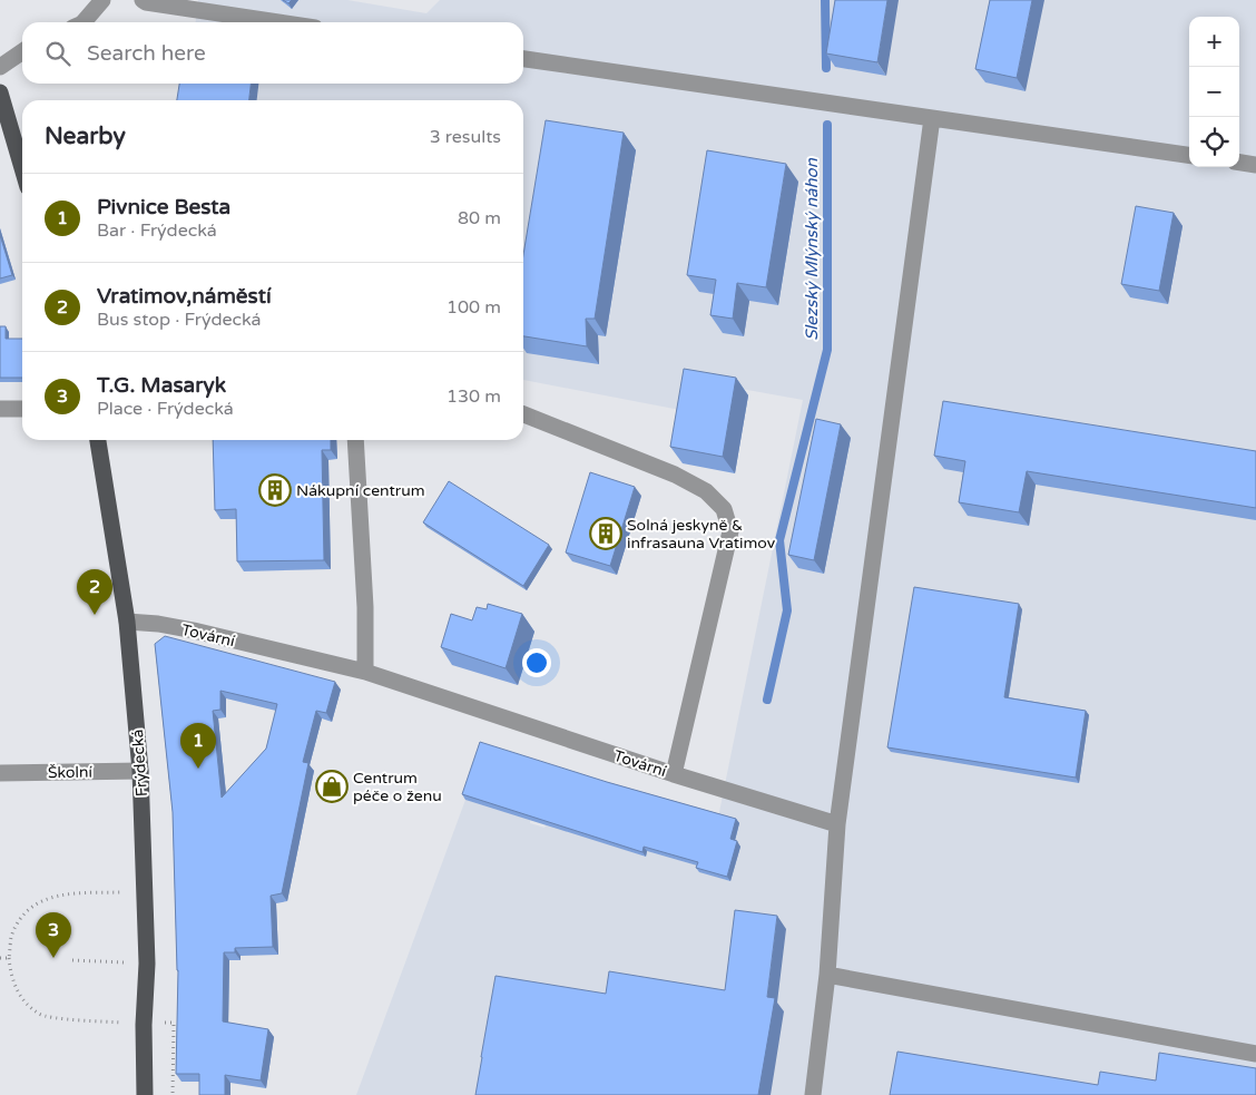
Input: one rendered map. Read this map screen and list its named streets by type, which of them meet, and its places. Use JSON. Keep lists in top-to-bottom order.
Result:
{
  "streets": {
    "main road": ["Frýdecká"],
    "street": ["Tovární", "Školní"]
  },
  "crossings": [
    ["Tovární", "Frýdecká"],
    ["Frýdecká", "Školní"]
  ],
  "water": ["Slezský Mlýnský náhon"],
  "places": {
    "building": ["Nákupní centrum", "Solná jeskyně & infrasauna Vratimov"],
    "shop": ["Centrum péče o ženu"]
  },
  "page": {
    "map_buttons": ["+", "−"],
    "search": "Search here",
    "heading": ["Nearby", "3 results"],
    "list": [
      {
        "mark": "1",
        "name": "Pivnice Besta",
        "note": "Bar · Frýdecká",
        "value": "80 m"
      },
      {
        "mark": "2",
        "name": "Vratimov,náměstí",
        "note": "Bus stop · Frýdecká",
        "value": "100 m"
      },
      {
        "mark": "3",
        "name": "T.G. Masaryk",
        "note": "Place · Frýdecká",
        "value": "130 m"
      }
    ],
    "pins": ["2", "1", "3"]
  }
}
